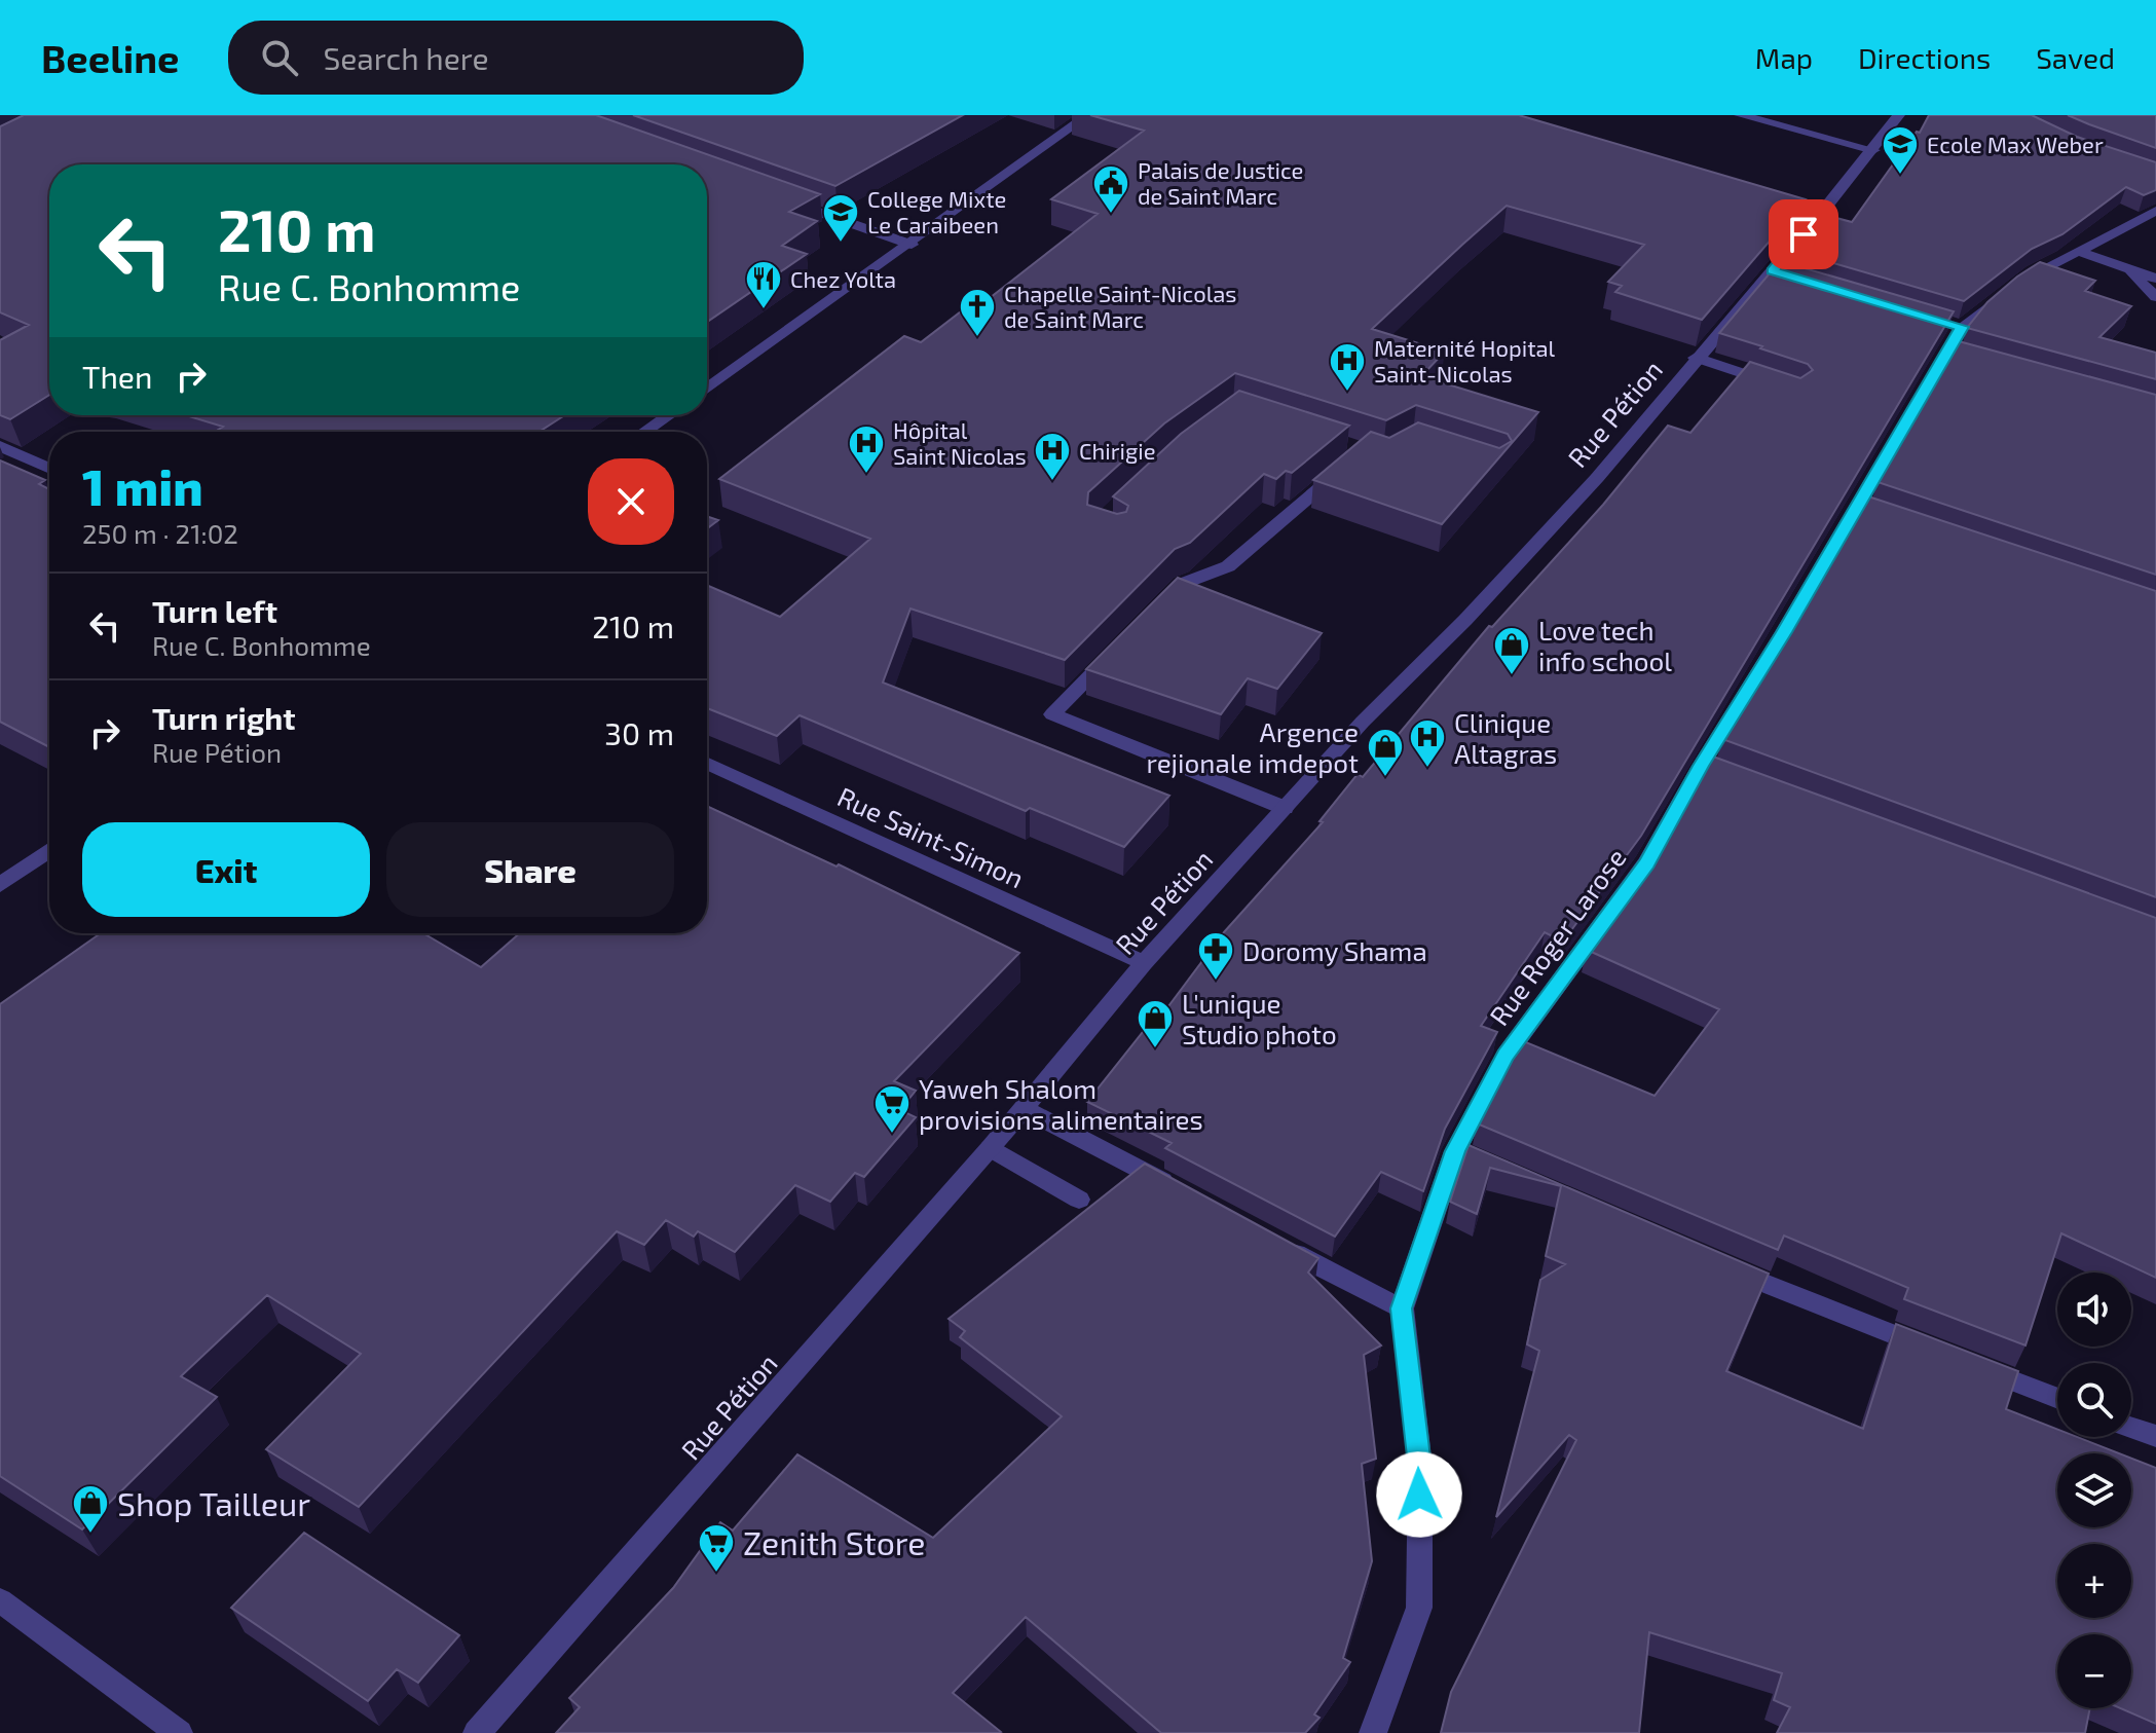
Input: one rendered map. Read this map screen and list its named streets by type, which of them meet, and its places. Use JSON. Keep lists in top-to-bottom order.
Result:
{
  "streets": {
    "street": ["Rue Pétion", "Rue Saint-Simon", "Rue Roger Larose"]
  },
  "crossings": [
    ["Rue Pétion", "Rue Saint-Simon"]
  ],
  "places": {
    "school or university": ["Ecole Max Weber", "College Mixte Le Caraibeen"],
    "public building": ["Palais de Justice de Saint Marc"],
    "restaurant": ["Chez Yolta"],
    "church": ["Chapelle Saint-Nicolas de Saint Marc"],
    "hospital": [
      "Maternité Hopital Saint-Nicolas",
      "Hôpital Saint Nicolas",
      "Chirigie",
      "Clinique Altagras"
    ],
    "shop": [
      "Love tech info school",
      "Argence rejionale imdepot",
      "L'unique Studio photo",
      "Shop Tailleur"
    ],
    "pharmacy": ["Doromy Shama"],
    "supermarket": ["Yaweh Shalom provisions alimentaires", "Zenith Store"]
  },
  "page": {
    "header": "Beeline",
    "search": "Search here",
    "nav": ["Map", "Directions", "Saved"],
    "turn": ["210 m", "Rue C. Bonhomme"],
    "then": "Then",
    "heading": ["1 min", "250 m · 21:02"],
    "list": [
      {
        "name": "Turn left",
        "note": "Rue C. Bonhomme",
        "value": "210 m"
      },
      {
        "name": "Turn right",
        "note": "Rue Pétion",
        "value": "30 m"
      }
    ],
    "buttons": ["Exit", "Share"],
    "map_buttons": ["+", "−"]
  }
}
